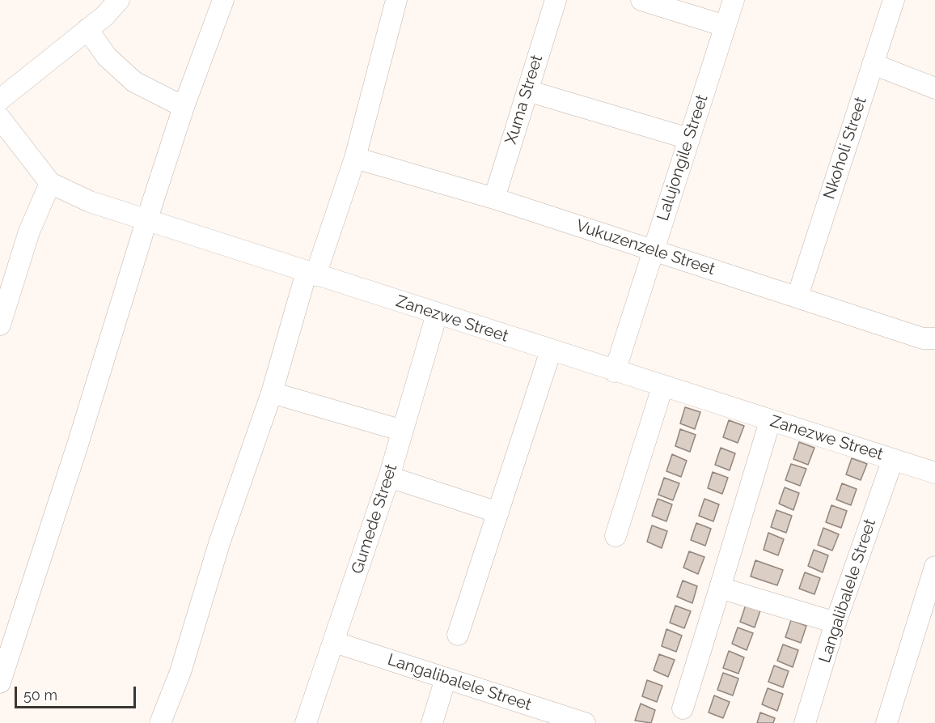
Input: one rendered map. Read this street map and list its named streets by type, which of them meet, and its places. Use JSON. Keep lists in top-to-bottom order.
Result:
{
  "streets": {
    "street": [
      "Xuma Street",
      "Nkoholi Street",
      "Lalujongile Street",
      "Vukuzenzele Street",
      "Zanezwe Street",
      "Gumede Street",
      "Langalibalele Street"
    ]
  },
  "crossings": [
    ["Xuma Street", "Vukuzenzele Street"],
    ["Nkoholi Street", "Vukuzenzele Street"],
    ["Lalujongile Street", "Vukuzenzele Street"],
    ["Lalujongile Street", "Zanezwe Street"],
    ["Zanezwe Street", "Gumede Street"],
    ["Zanezwe Street", "Langalibalele Street"],
    ["Gumede Street", "Langalibalele Street"]
  ],
  "scale_bar": "50 m"
}
